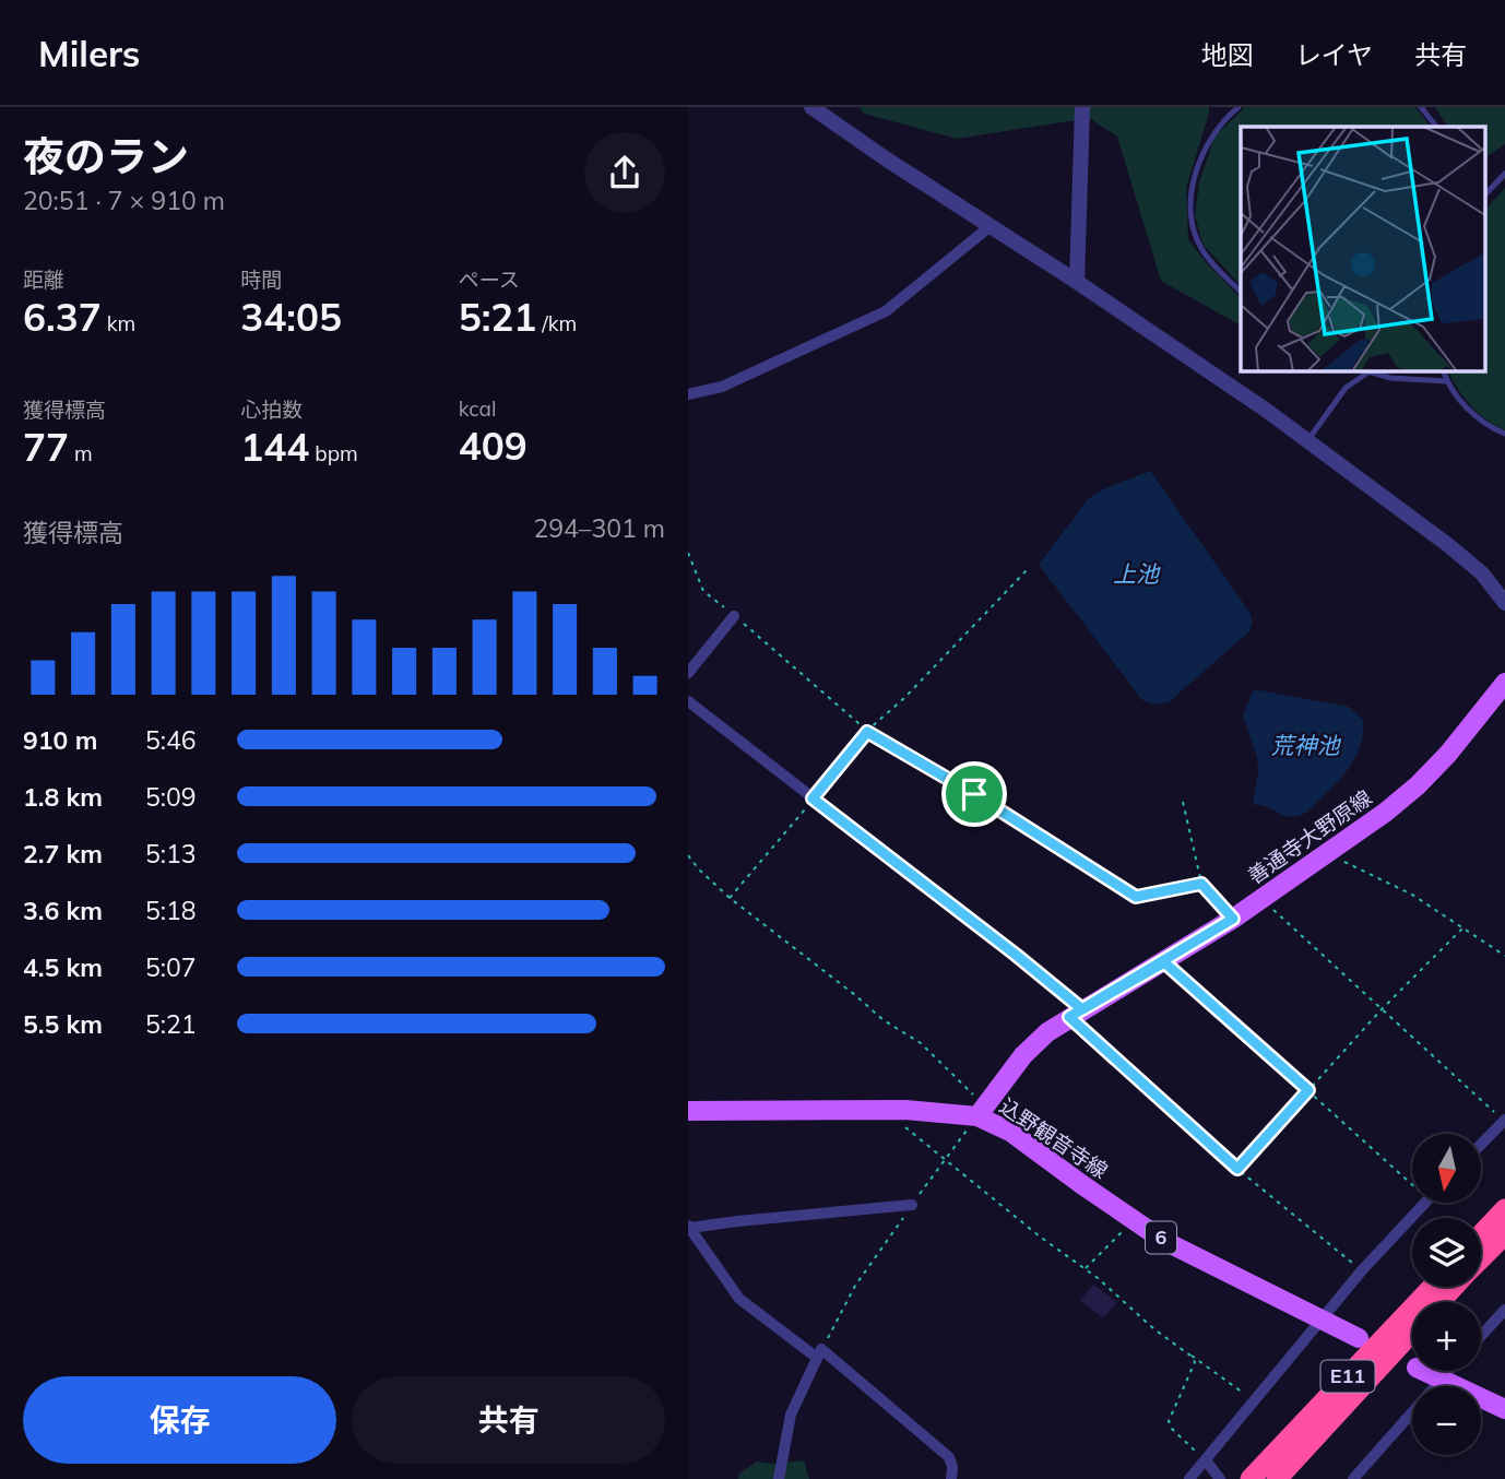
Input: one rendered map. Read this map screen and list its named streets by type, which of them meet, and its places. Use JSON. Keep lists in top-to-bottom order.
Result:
{
  "streets": {
    "highway": ["E11"],
    "main road": ["善通寺大野原線", "込野観音寺線", "6"]
  },
  "crossings": [
    ["善通寺大野原線", "込野観音寺線"]
  ],
  "water": ["上池", "荒神池"],
  "north": "bottom",
  "page": {
    "header": "Milers",
    "nav": ["地図", "レイヤ", "共有"],
    "heading": ["夜のラン", "20:51 · 7 × 910 m"],
    "stats": [
      ["距離", "6.37 km"],
      ["時間", "34:05"],
      ["ペース", "5:21 /km"],
      ["獲得標高", "77 m"],
      ["心拍数", "144 bpm"],
      ["kcal", "409"]
    ],
    "chart": ["獲得標高", "294–301 m"],
    "list": [
      {
        "name": "910 m",
        "note": "5:46"
      },
      {
        "name": "1.8 km",
        "note": "5:09"
      },
      {
        "name": "2.7 km",
        "note": "5:13"
      },
      {
        "name": "3.6 km",
        "note": "5:18"
      },
      {
        "name": "4.5 km",
        "note": "5:07"
      },
      {
        "name": "5.5 km",
        "note": "5:21"
      }
    ],
    "map_buttons": ["+", "−"],
    "buttons": ["保存", "共有"]
  }
}
